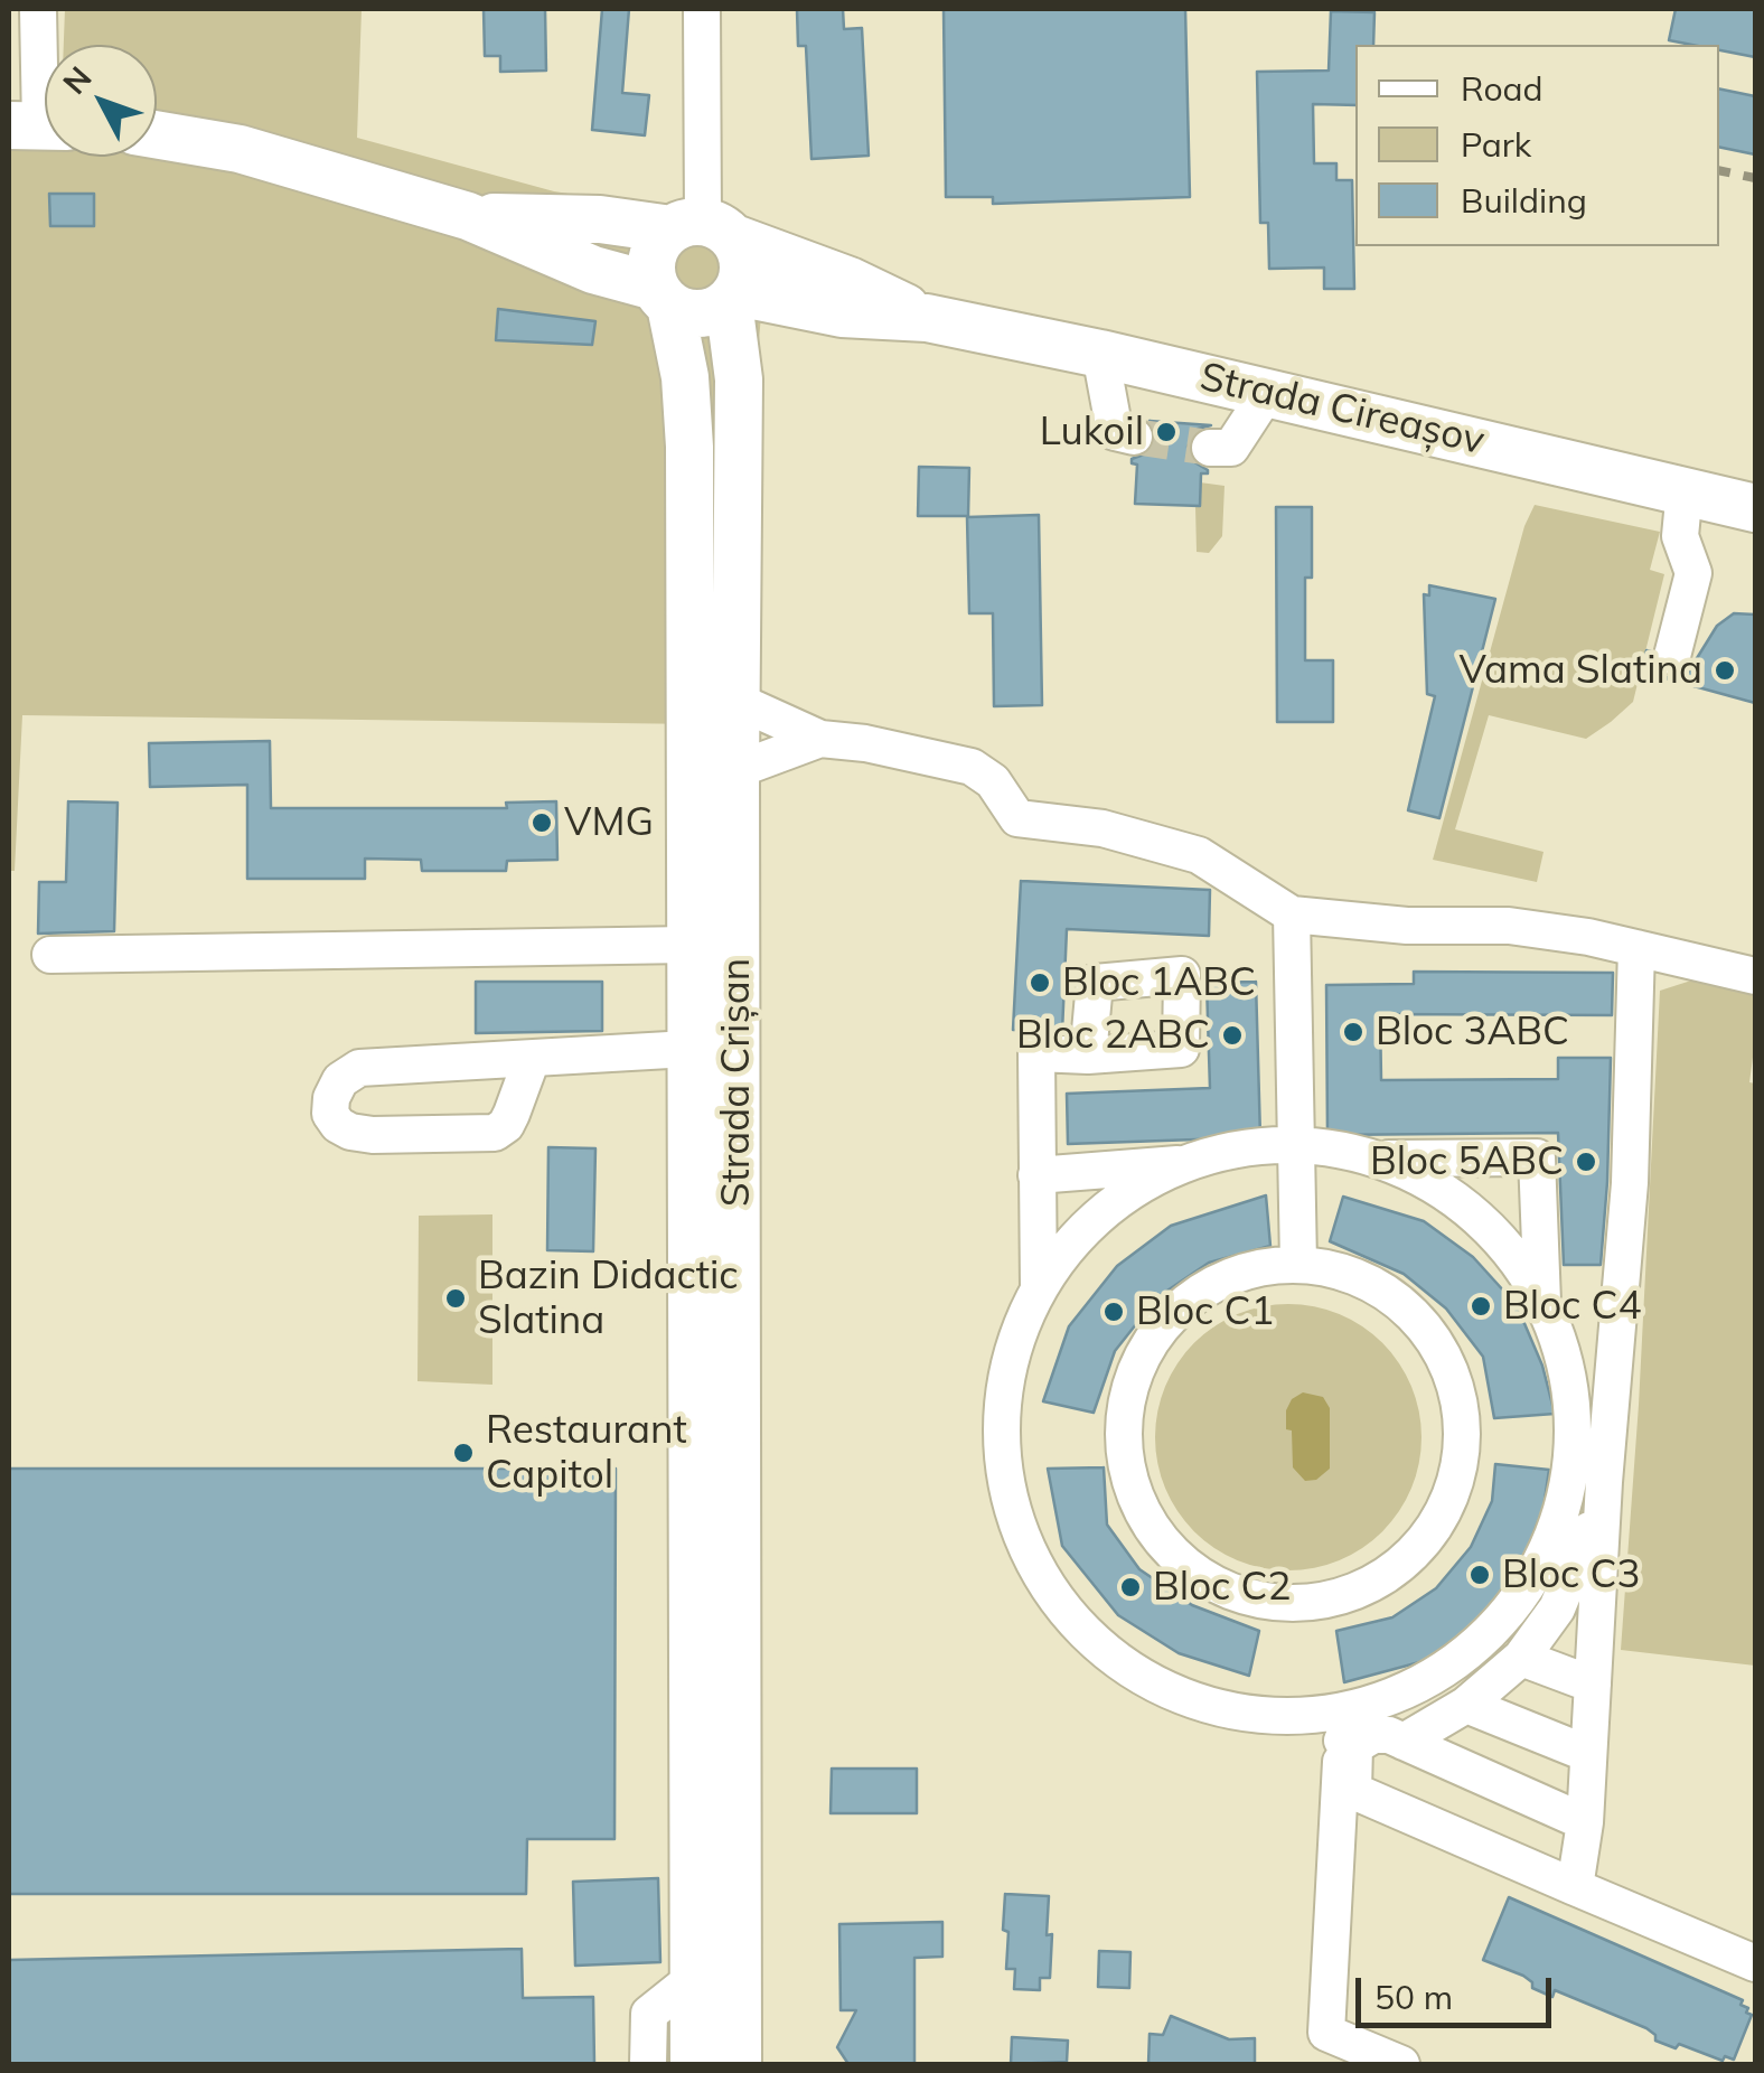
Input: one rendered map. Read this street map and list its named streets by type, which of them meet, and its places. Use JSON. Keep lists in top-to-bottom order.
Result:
{
  "streets": {
    "main road": ["Strada Cireașov", "Strada Crișan"]
  },
  "crossings": [
    ["Strada Cireașov", "Strada Crișan"]
  ],
  "places": [
    "Lukoil",
    "Vama Slatina",
    "VMG",
    "Bloc 1ABC",
    "Bloc 3ABC",
    "Bloc 2ABC",
    "Bloc 5ABC",
    "Bazin Didactic Slatina",
    "Bloc C4",
    "Bloc C1",
    "Restaurant Capitol",
    "Bloc C3",
    "Bloc C2"
  ],
  "legend": ["Road", "Park", "Building"],
  "scale_bar": "50 m",
  "north": "top left"
}
